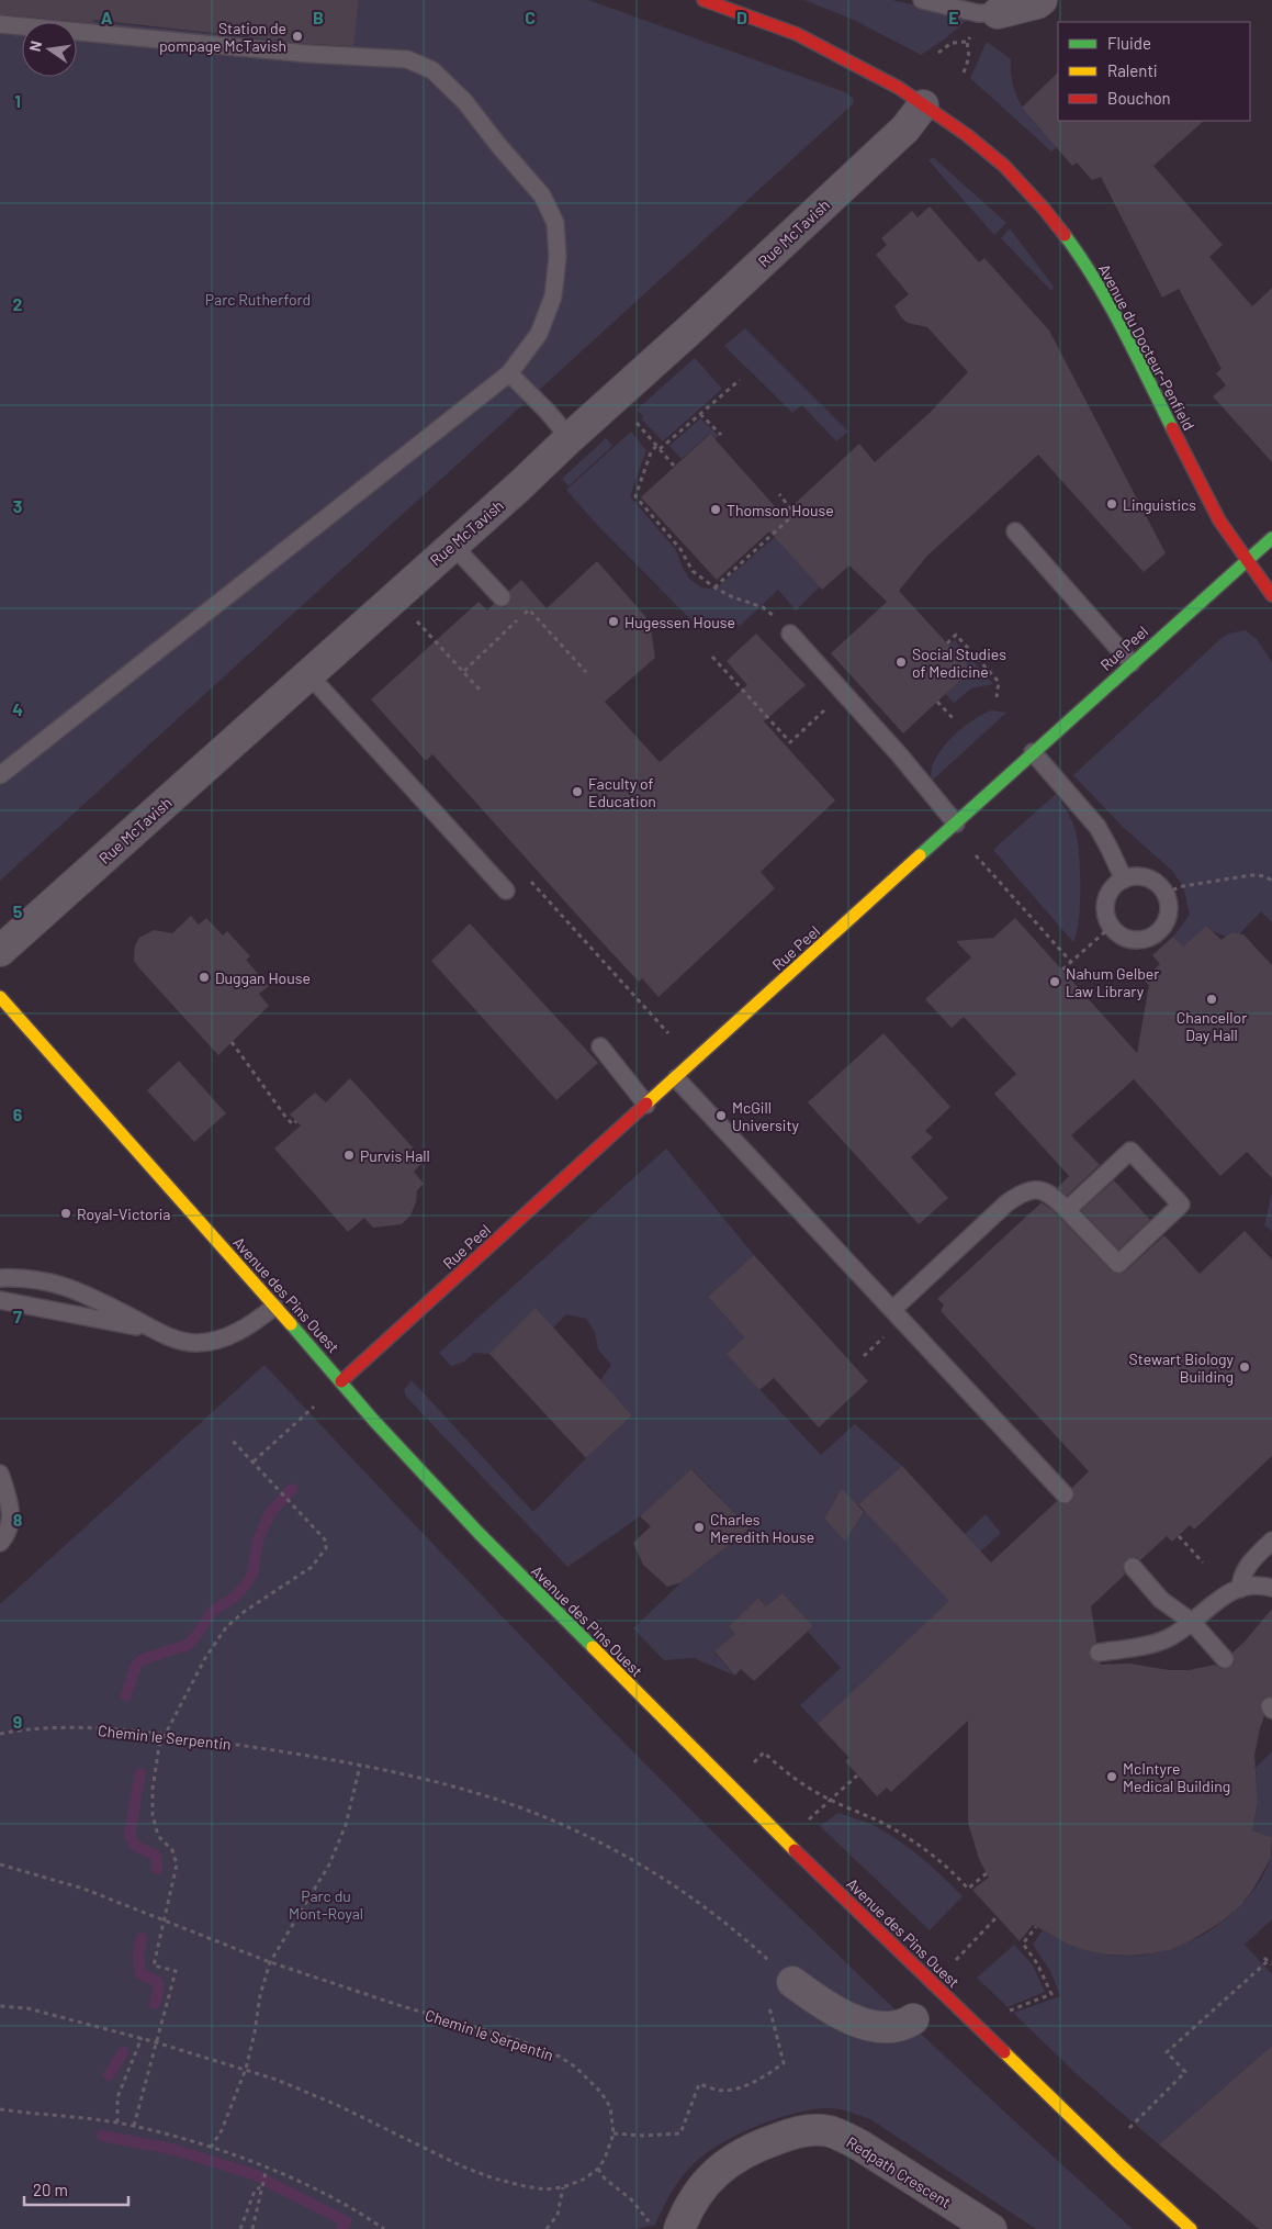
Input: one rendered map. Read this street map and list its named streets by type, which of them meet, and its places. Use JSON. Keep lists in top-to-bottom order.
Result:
{
  "streets": {
    "main road": ["Avenue du Docteur-Penfield", "Rue Peel", "Avenue des Pins Ouest"],
    "street": ["Rue McTavish", "Redpath Crescent"],
    "path": ["Chemin le Serpentin"]
  },
  "crossings": [
    ["Rue McTavish", "Avenue du Docteur-Penfield"],
    ["Avenue du Docteur-Penfield", "Rue Peel"],
    ["Rue Peel", "Avenue des Pins Ouest"]
  ],
  "parks": ["Parc Rutherford", "Parc du Mont-Royal"],
  "places": [
    "Station de pompage McTavish",
    "Linguistics",
    "Thomson House",
    "Hugessen House",
    "Social Studies of Medicine",
    "Faculty of Education",
    "Duggan House",
    "Nahum Gelber Law Library",
    "Chancellor Day Hall",
    "McGill University",
    "Purvis Hall",
    "Royal-Victoria",
    "Stewart Biology Building",
    "Charles Meredith House",
    "McIntyre Medical Building"
  ],
  "legend": ["Fluide", "Ralenti", "Bouchon"],
  "scale_bar": "20 m",
  "north": "left",
  "grid": {
    "columns": [
      "A",
      "B",
      "C",
      "D",
      "E"
    ],
    "rows": [
      "1",
      "2",
      "3",
      "4",
      "5",
      "6",
      "7",
      "8",
      "9"
    ]
  }
}
